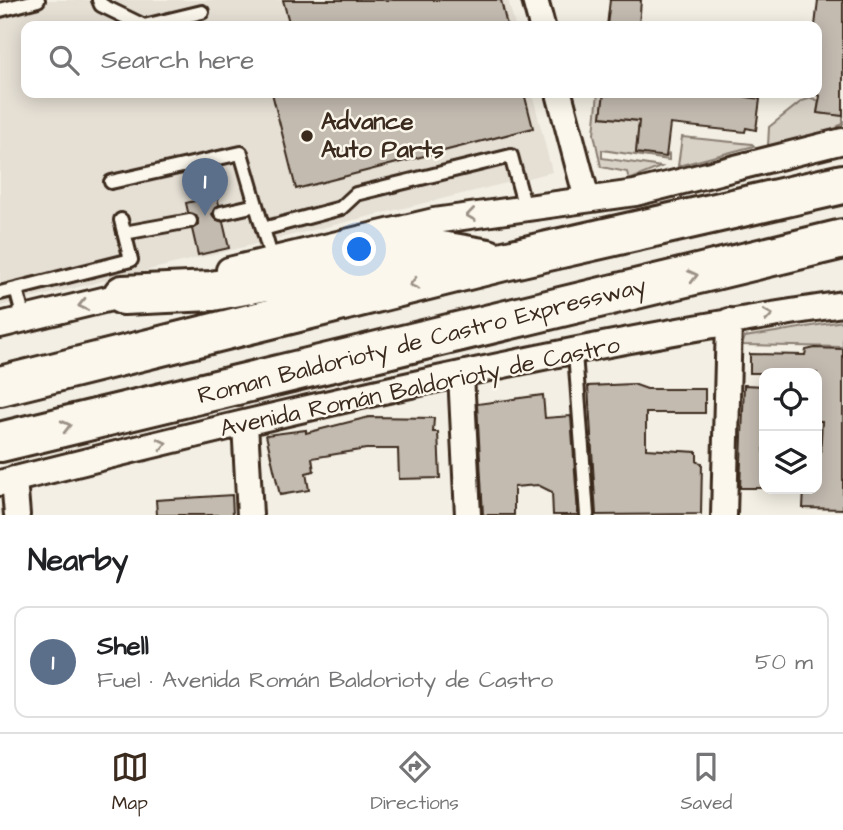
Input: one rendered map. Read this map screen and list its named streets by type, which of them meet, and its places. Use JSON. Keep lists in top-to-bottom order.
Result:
{
  "streets": {
    "highway": ["Roman Baldorioty de Castro Expressway"],
    "street": ["Avenida Román Baldorioty de Castro"]
  },
  "places": ["Advance Auto Parts"],
  "page": {
    "search": "Search here",
    "pins": "1",
    "heading": "Nearby",
    "list": [
      {
        "mark": "1",
        "name": "Shell",
        "note": "Fuel · Avenida Román Baldorioty de Castro",
        "value": "50 m"
      }
    ],
    "nav": ["Map", "Directions", "Saved"]
  }
}
